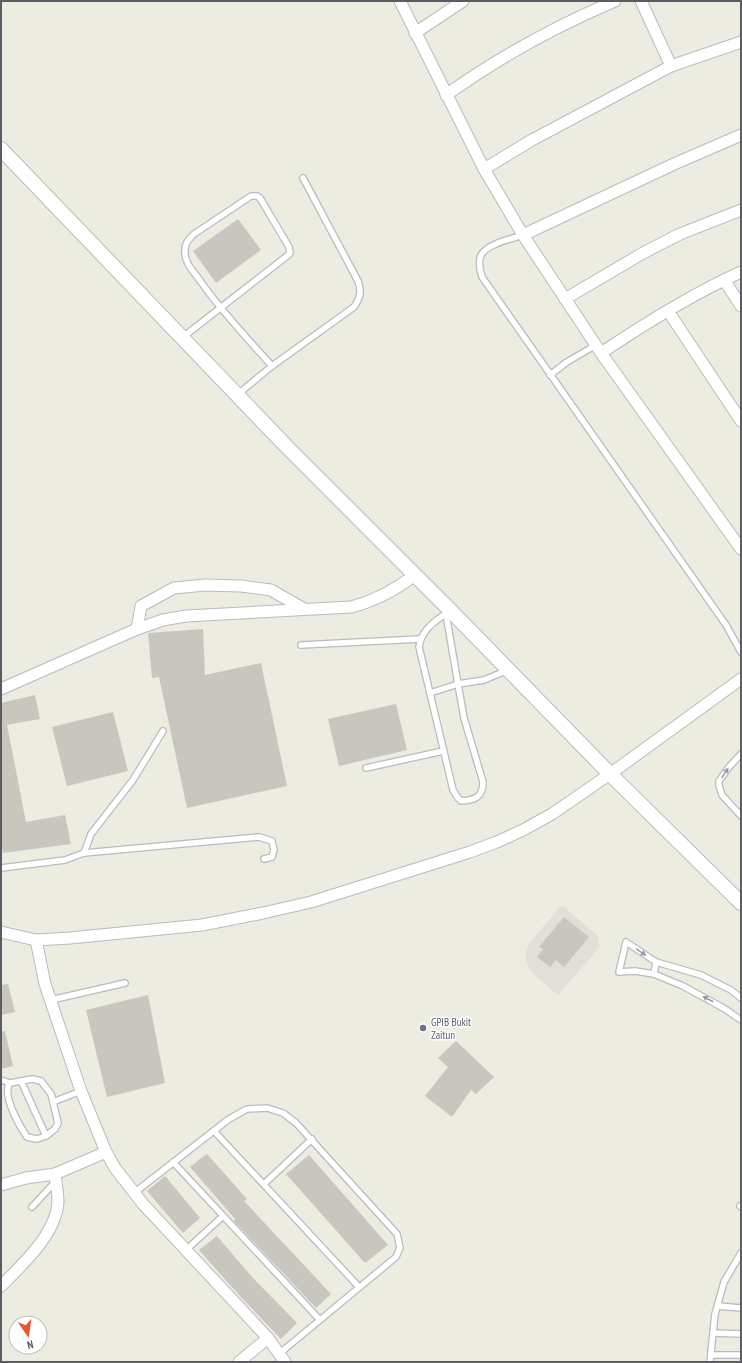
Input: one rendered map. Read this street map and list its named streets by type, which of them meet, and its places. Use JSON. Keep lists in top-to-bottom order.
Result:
{
  "places": ["GPIB Bukit Zaitun"],
  "north": "bottom"
}
